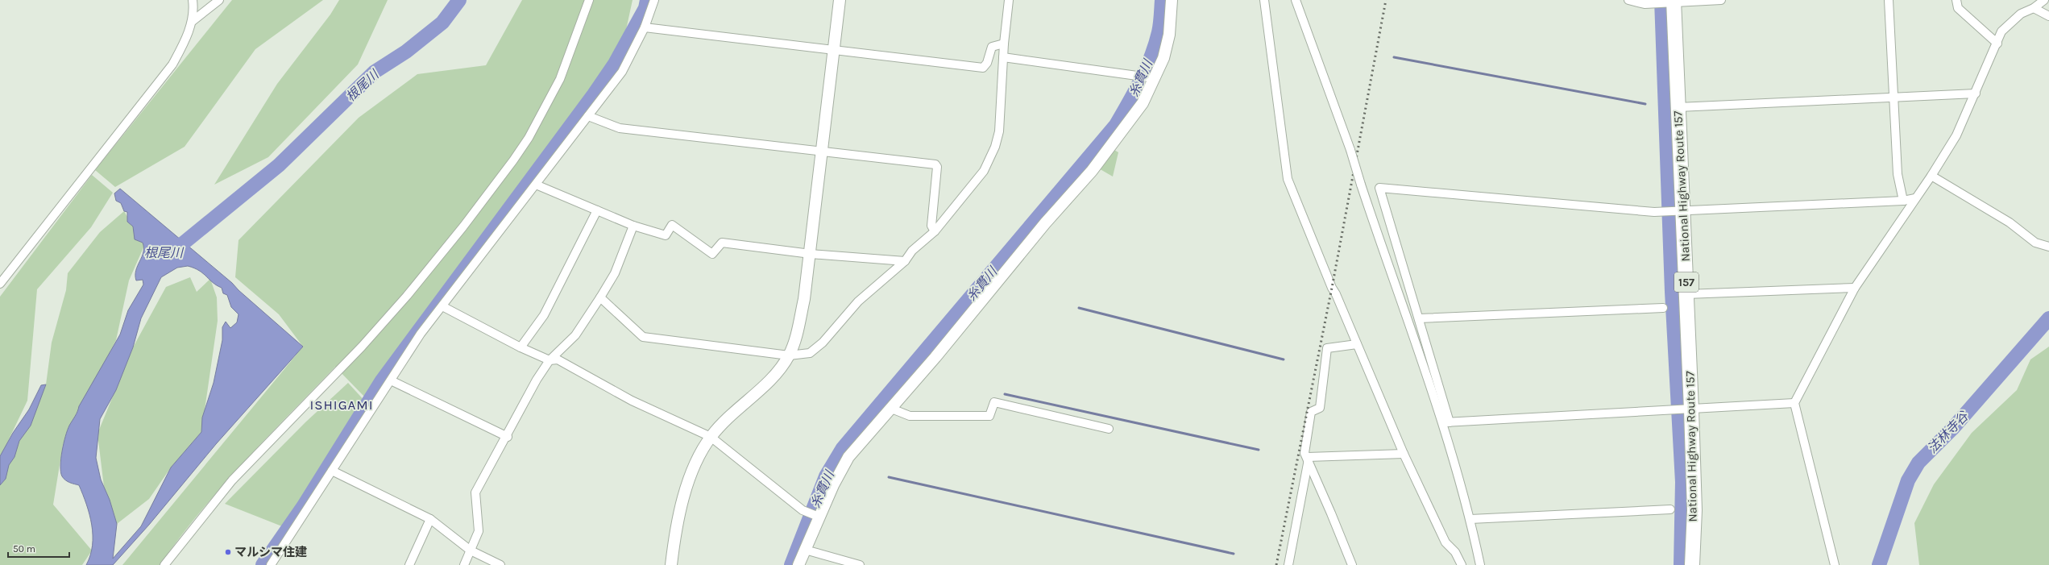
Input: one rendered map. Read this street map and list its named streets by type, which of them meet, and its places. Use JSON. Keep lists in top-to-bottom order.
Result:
{
  "streets": {
    "highway": ["National Highway Route 157", "157"]
  },
  "districts": ["ISHIGAMI"],
  "water": ["糸貫川", "根尾川", "法林寺谷"],
  "places": ["マルシマ住建"],
  "scale_bar": "50 m"
}
